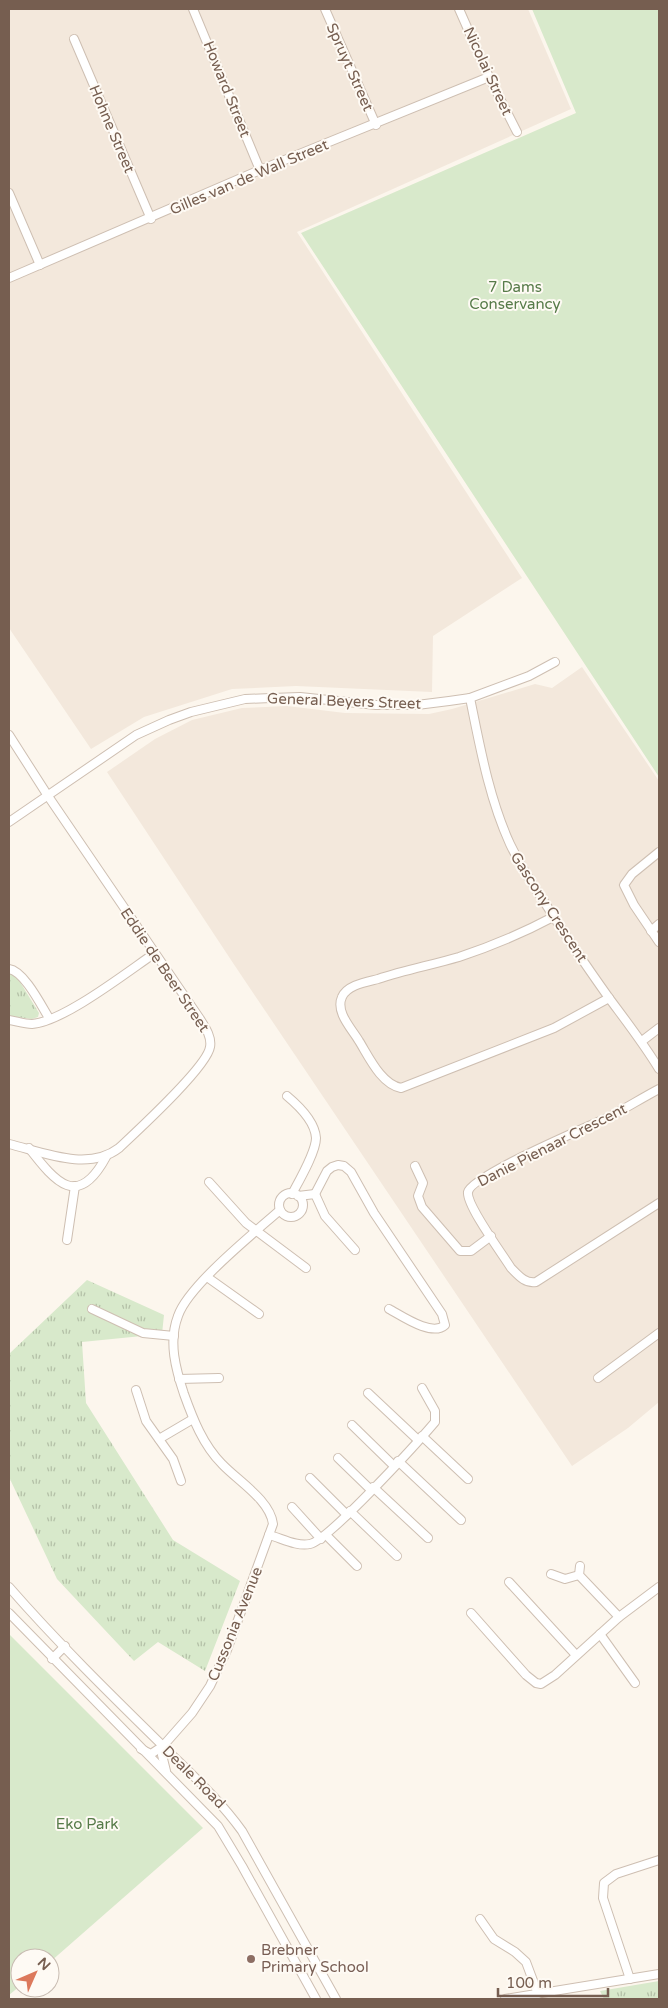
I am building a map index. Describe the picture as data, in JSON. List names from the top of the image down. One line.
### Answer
{"streets":{"street":["Spruyt Street","Nicolai Street","Howard Street","Hohne Street","Gilles van de Wall Street","General Beyers Street","Gascony Crescent","Eddie de Beer Street","Danie Pienaar Crescent","Cussonia Avenue","Deale Road"]},"crossings":[["Spruyt Street","Gilles van de Wall Street"],["Nicolai Street","Gilles van de Wall Street"],["Howard Street","Gilles van de Wall Street"],["Hohne Street","Gilles van de Wall Street"],["General Beyers Street","Gascony Crescent"],["General Beyers Street","Eddie de Beer Street"],["Cussonia Avenue","Deale Road"]],"parks":["7 Dams Conservancy","Eko Park"],"places":["Brebner Primary School"],"scale_bar":"100 m","north":"top right"}
